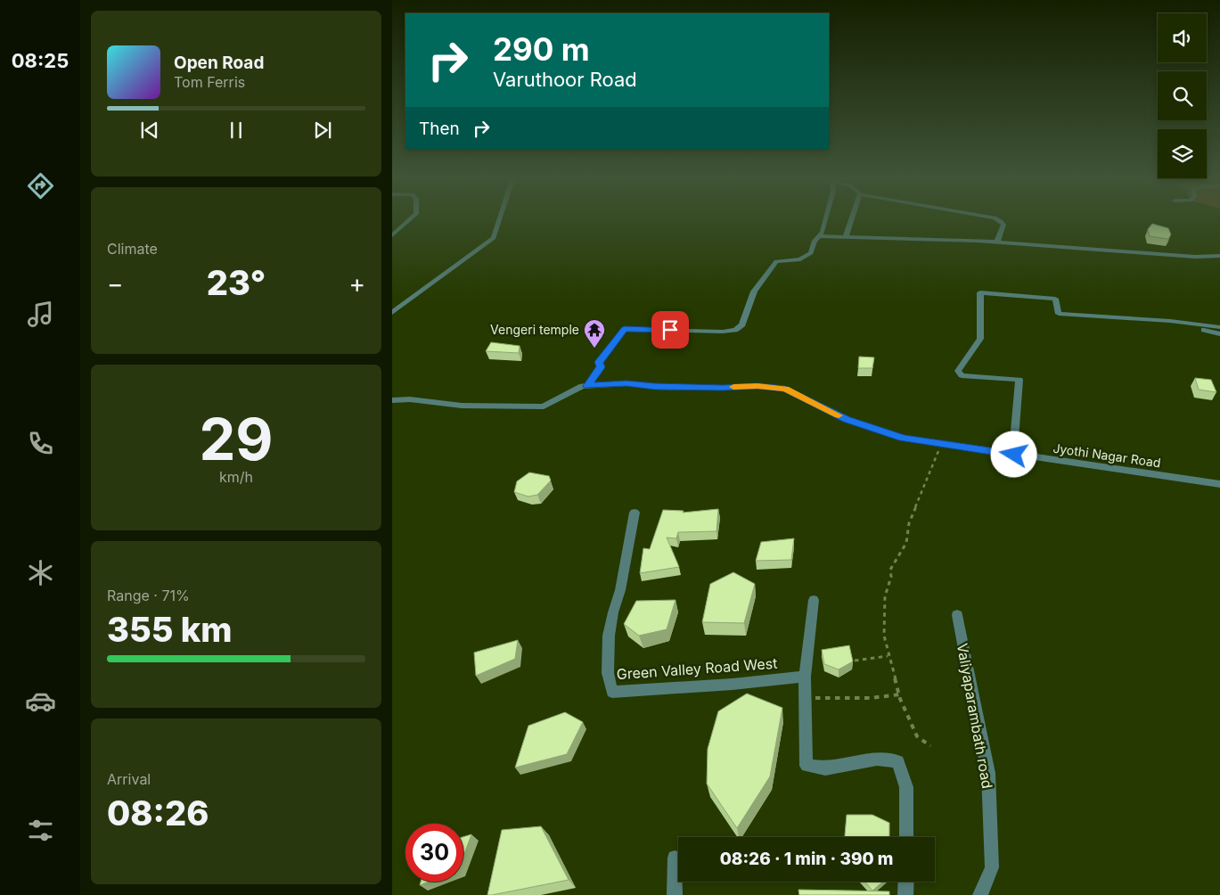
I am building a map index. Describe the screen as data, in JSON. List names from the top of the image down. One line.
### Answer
{"streets":{"street":["Jyothi Nagar Road","Green Valley Road West","Valiyaparambath road"]},"places":{"temple":["Vengeri temple"]},"page":{"tabs":"08:25","turn":["290 m","Varuthoor Road"],"song":["Open Road","Tom Ferris"],"then":"Then","tile":["Climate",["29","km/h"],["Range · 71%","355 km"],["Arrival","08:26"]],"heat":["−","23°","+"],"limit":"30","trip":"08:26 · 1 min · 390 m"}}
